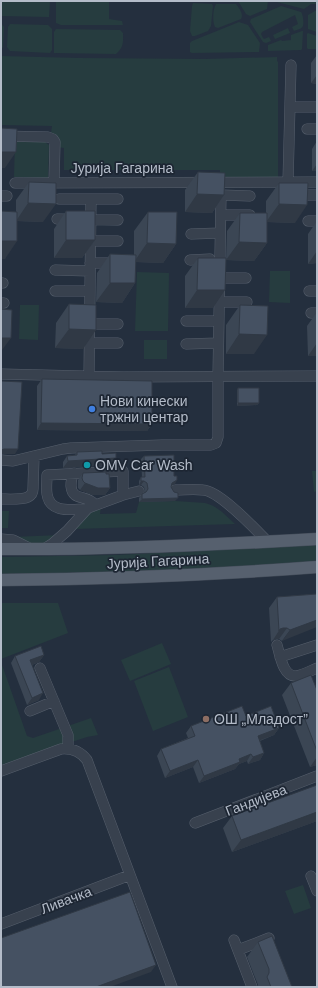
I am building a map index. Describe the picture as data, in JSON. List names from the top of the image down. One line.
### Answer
{"streets":{"main road":["Јурија Гагарина"],"street":["Гандијева","Ливачка"]},"places":["Нови кинески тржни центар","OMV Car Wash","ОШ „Младост”"]}
